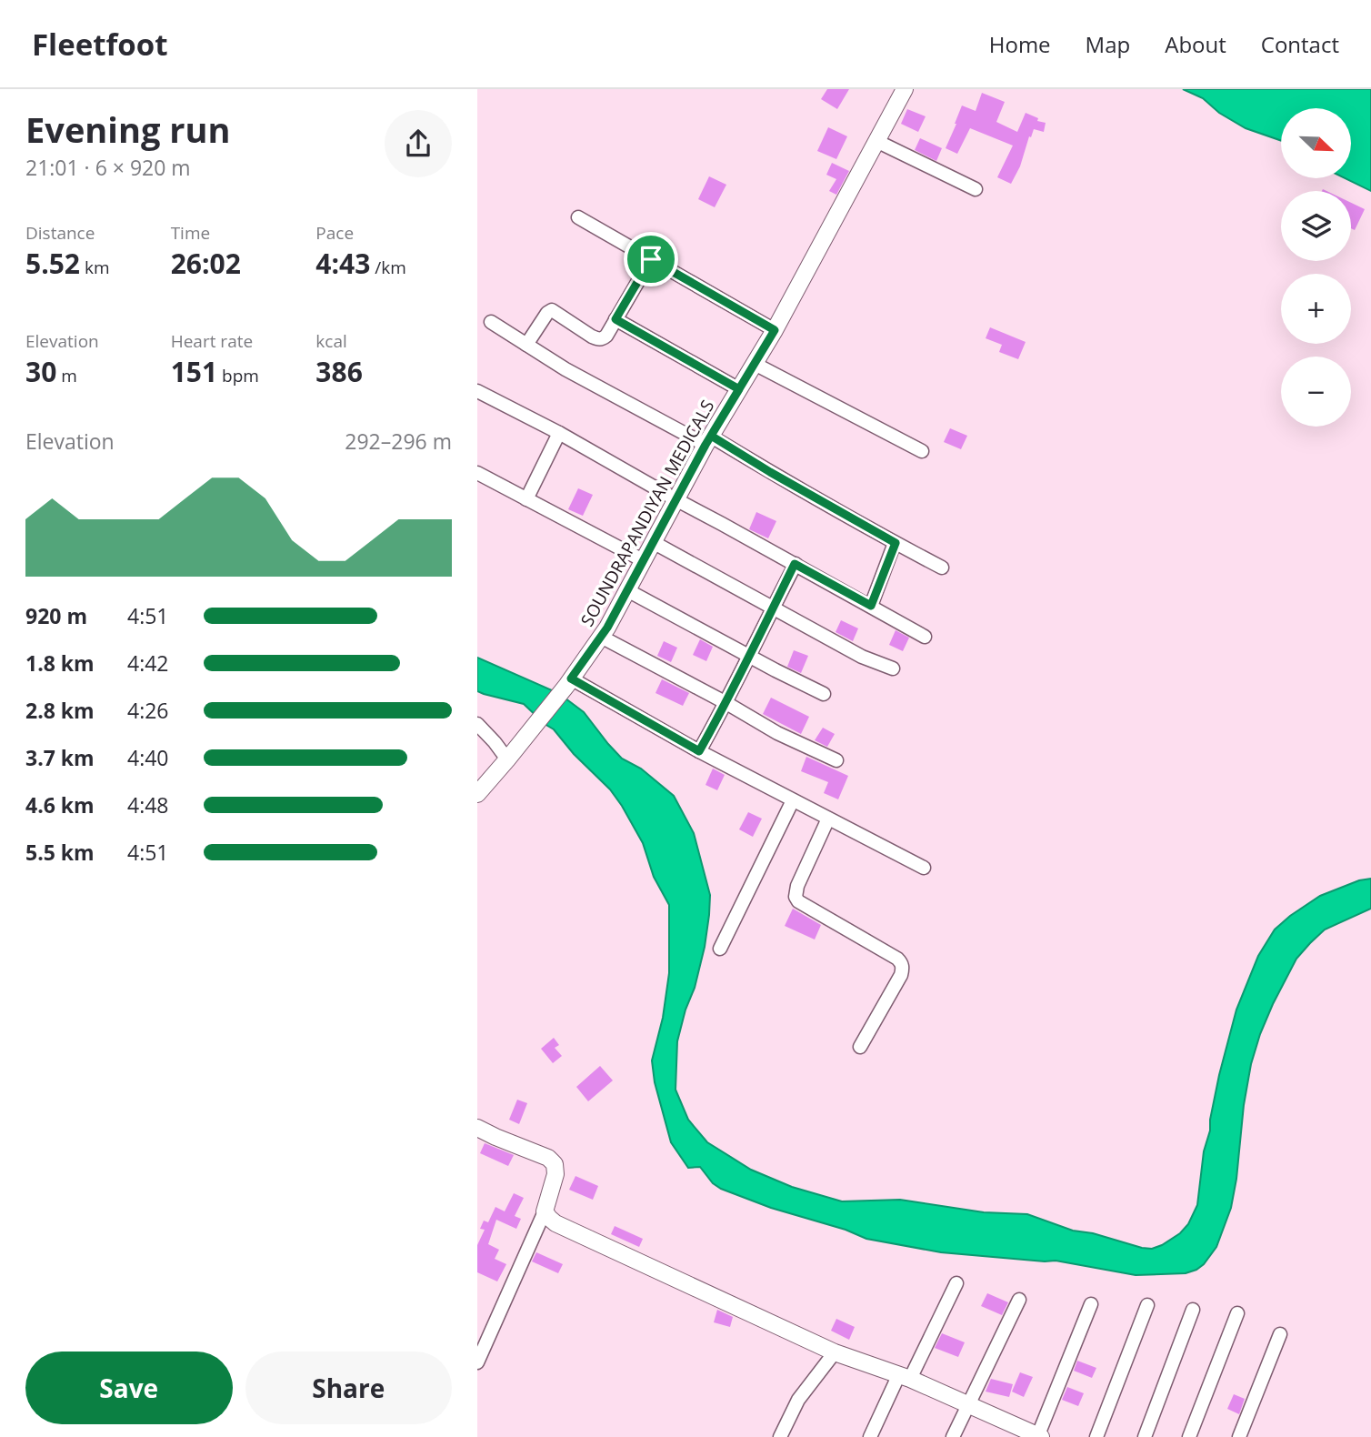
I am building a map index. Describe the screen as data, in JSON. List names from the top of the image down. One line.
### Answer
{"streets":{"main road":["SOUNDRAPANDIYAN MEDICALS"]},"north":"bottom right","page":{"header":"Fleetfoot","nav":["Home","Map","About","Contact"],"heading":["Evening run","21:01 · 6 × 920 m"],"map_buttons":["+","−"],"stats":[["Distance","5.52 km"],["Time","26:02"],["Pace","4:43 /km"],["Elevation","30 m"],["Heart rate","151 bpm"],["kcal","386"]],"chart":["Elevation","292–296 m"],"list":[{"name":"920 m","note":"4:51"},{"name":"1.8 km","note":"4:42"},{"name":"2.8 km","note":"4:26"},{"name":"3.7 km","note":"4:40"},{"name":"4.6 km","note":"4:48"},{"name":"5.5 km","note":"4:51"}],"buttons":["Save","Share"]}}
